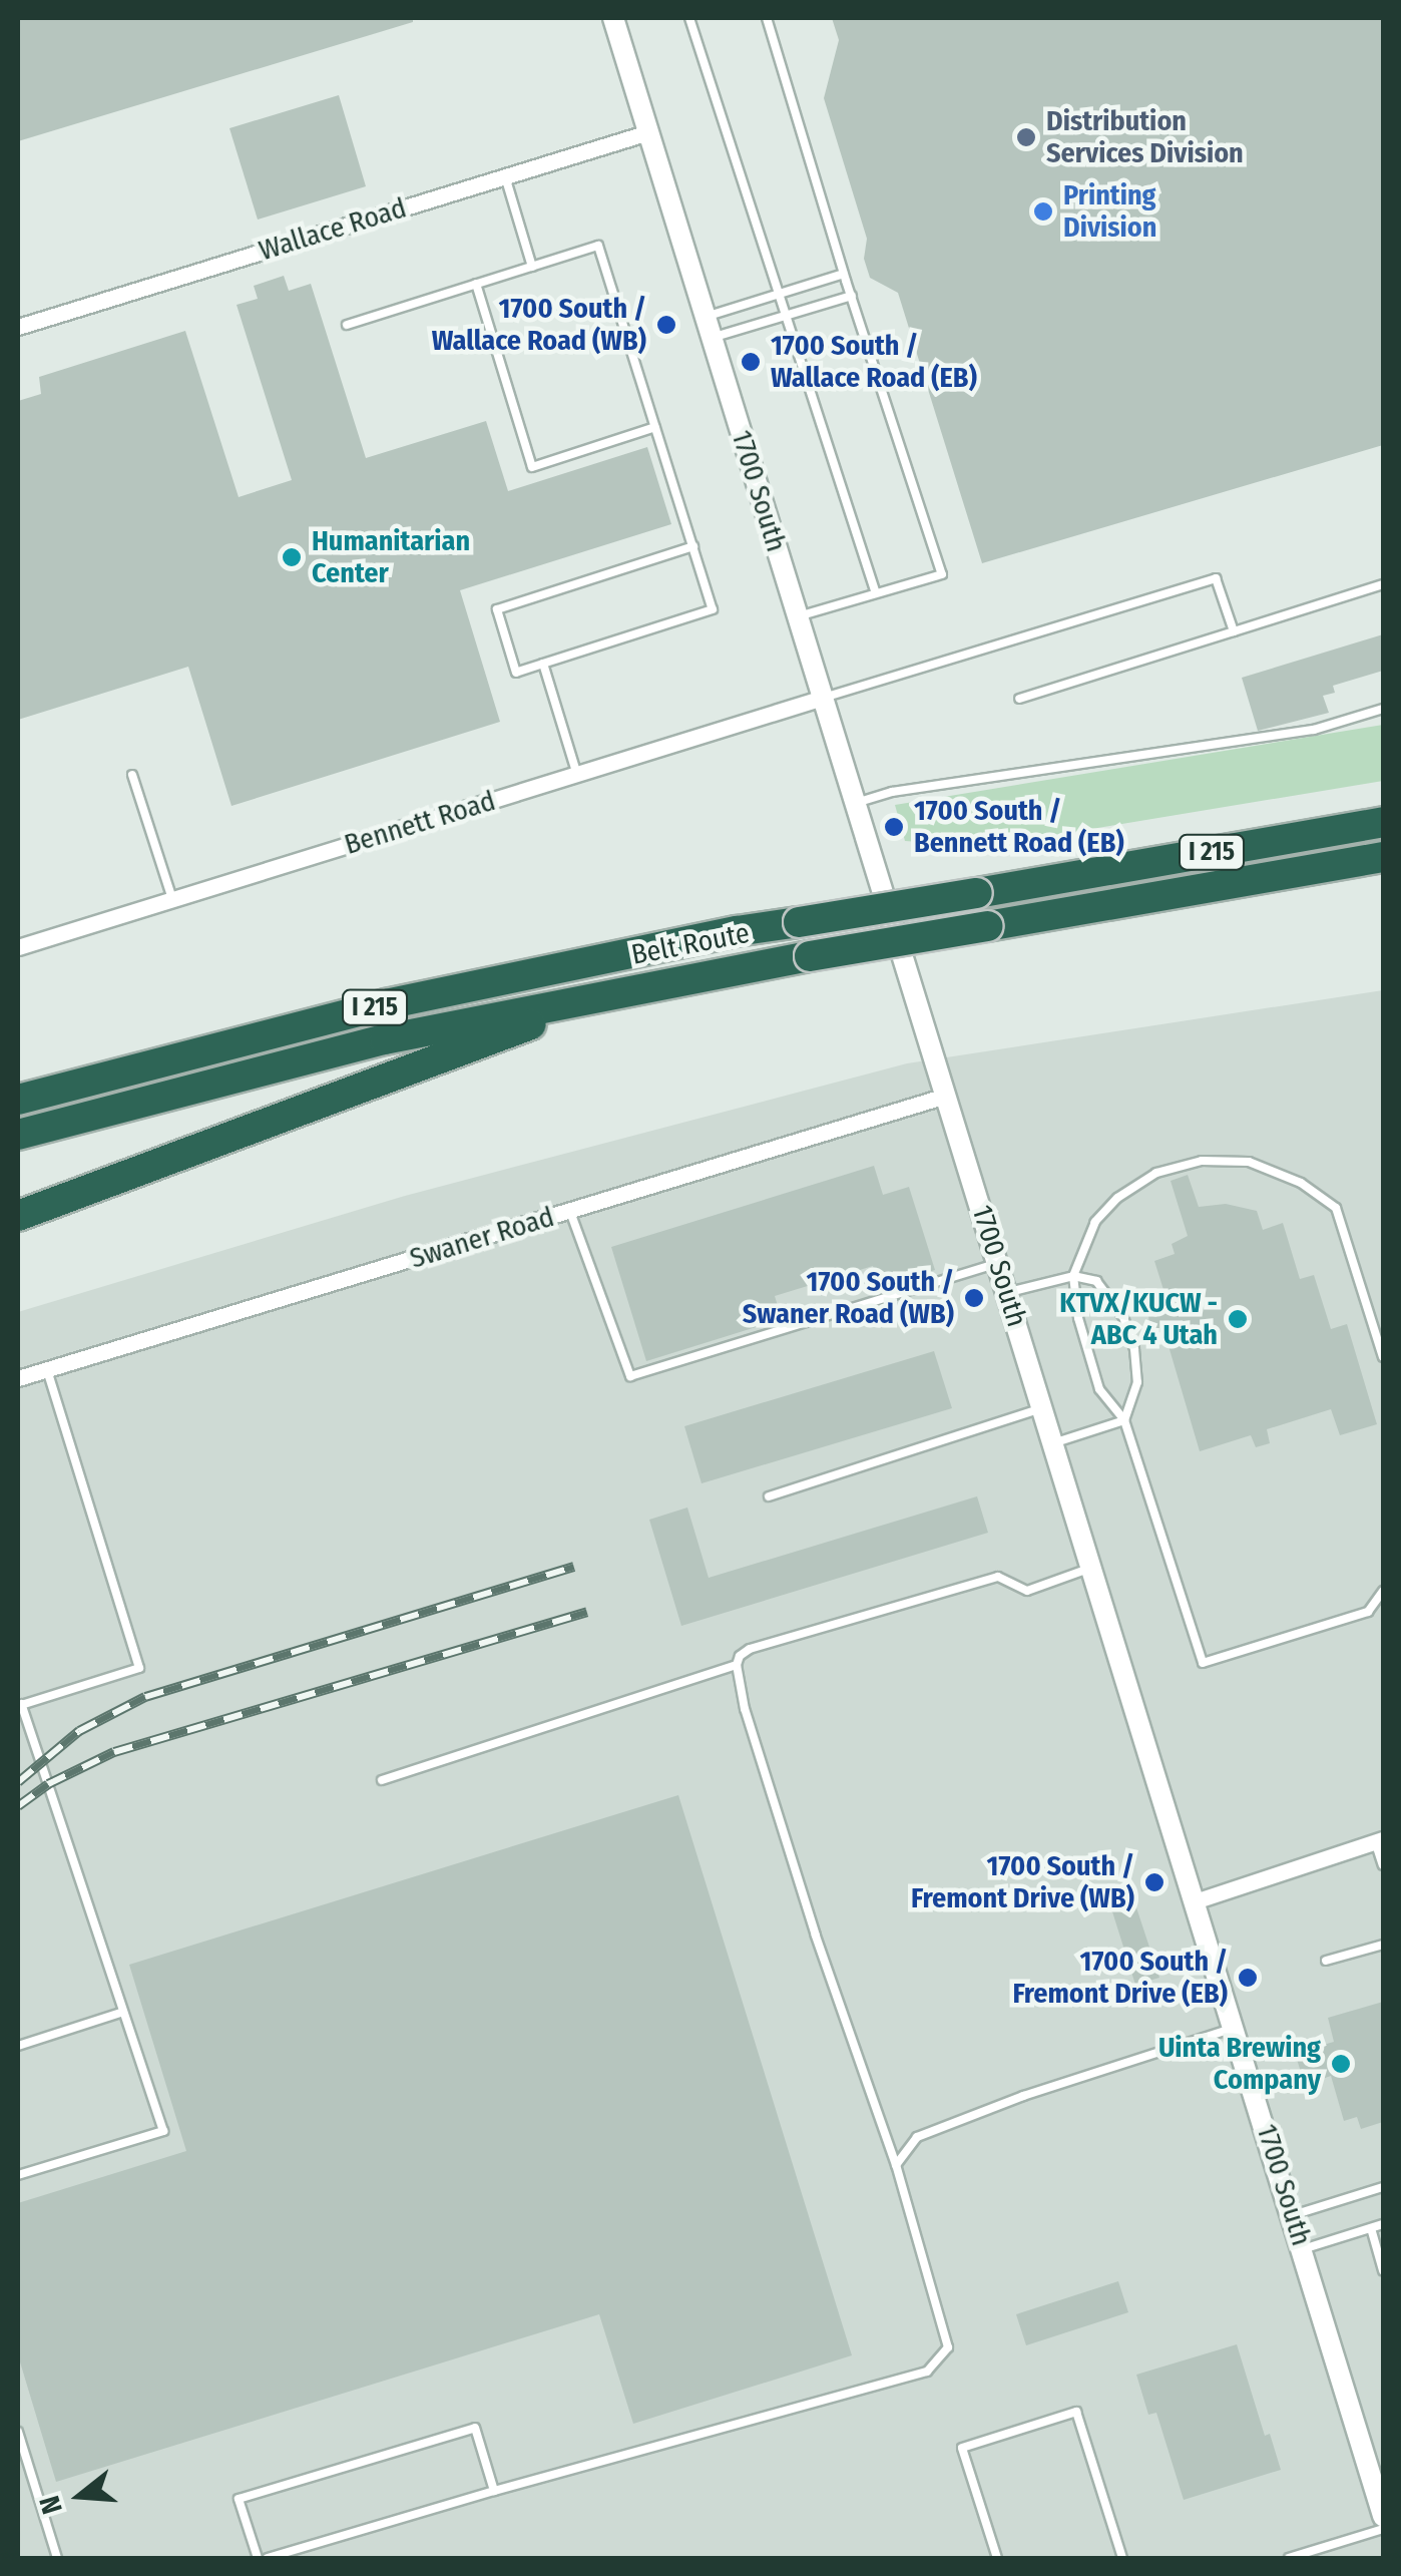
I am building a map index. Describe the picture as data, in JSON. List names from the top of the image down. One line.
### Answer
{"streets":{"highway":["I 215","Belt Route"],"street":["Wallace Road","1700 South","Bennett Road","Swaner Road"]},"crossings":[["Wallace Road","1700 South"],["1700 South","Bennett Road"],["1700 South","Swaner Road"]],"places":["Distribution Services Division","Printing Division","1700 South / Wallace Road (WB)","1700 South / Wallace Road (EB)","Humanitarian Center","1700 South / Bennett Road (EB)","1700 South / Swaner Road (WB)","KTVX/KUCW - ABC 4 Utah","1700 South / Fremont Drive (WB)","1700 South / Fremont Drive (EB)","Uinta Brewing Company"],"north":"left"}
